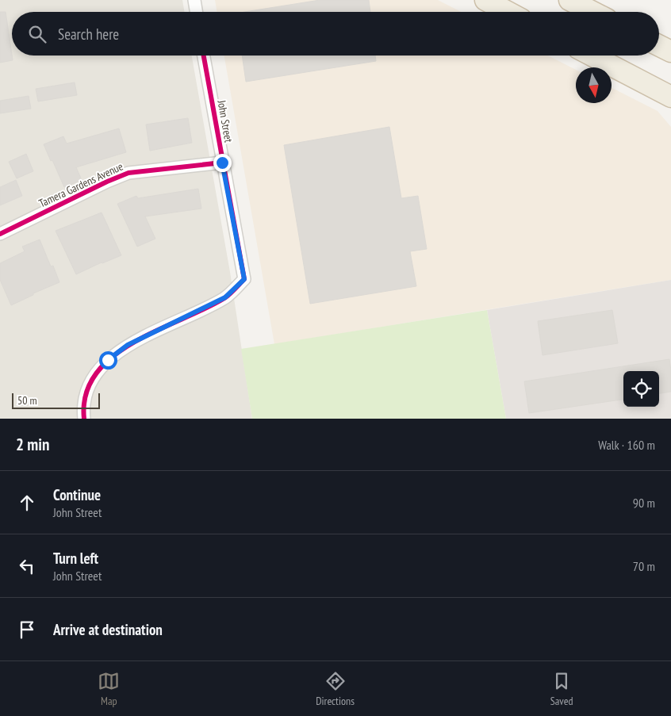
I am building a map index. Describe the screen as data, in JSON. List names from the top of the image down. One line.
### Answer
{"streets":{"street":["John Street","Tamera Gardens Avenue"]},"crossings":[["John Street","Tamera Gardens Avenue"]],"scale_bar":"50 m","north":"bottom","page":{"search":"Search here","scale":"50 m","heading":["2 min","Walk · 160 m"],"list":[["Continue","John Street","90 m"],["Turn left","John Street","70 m"],"Arrive at destination"],"nav":["Map","Directions","Saved"]}}
